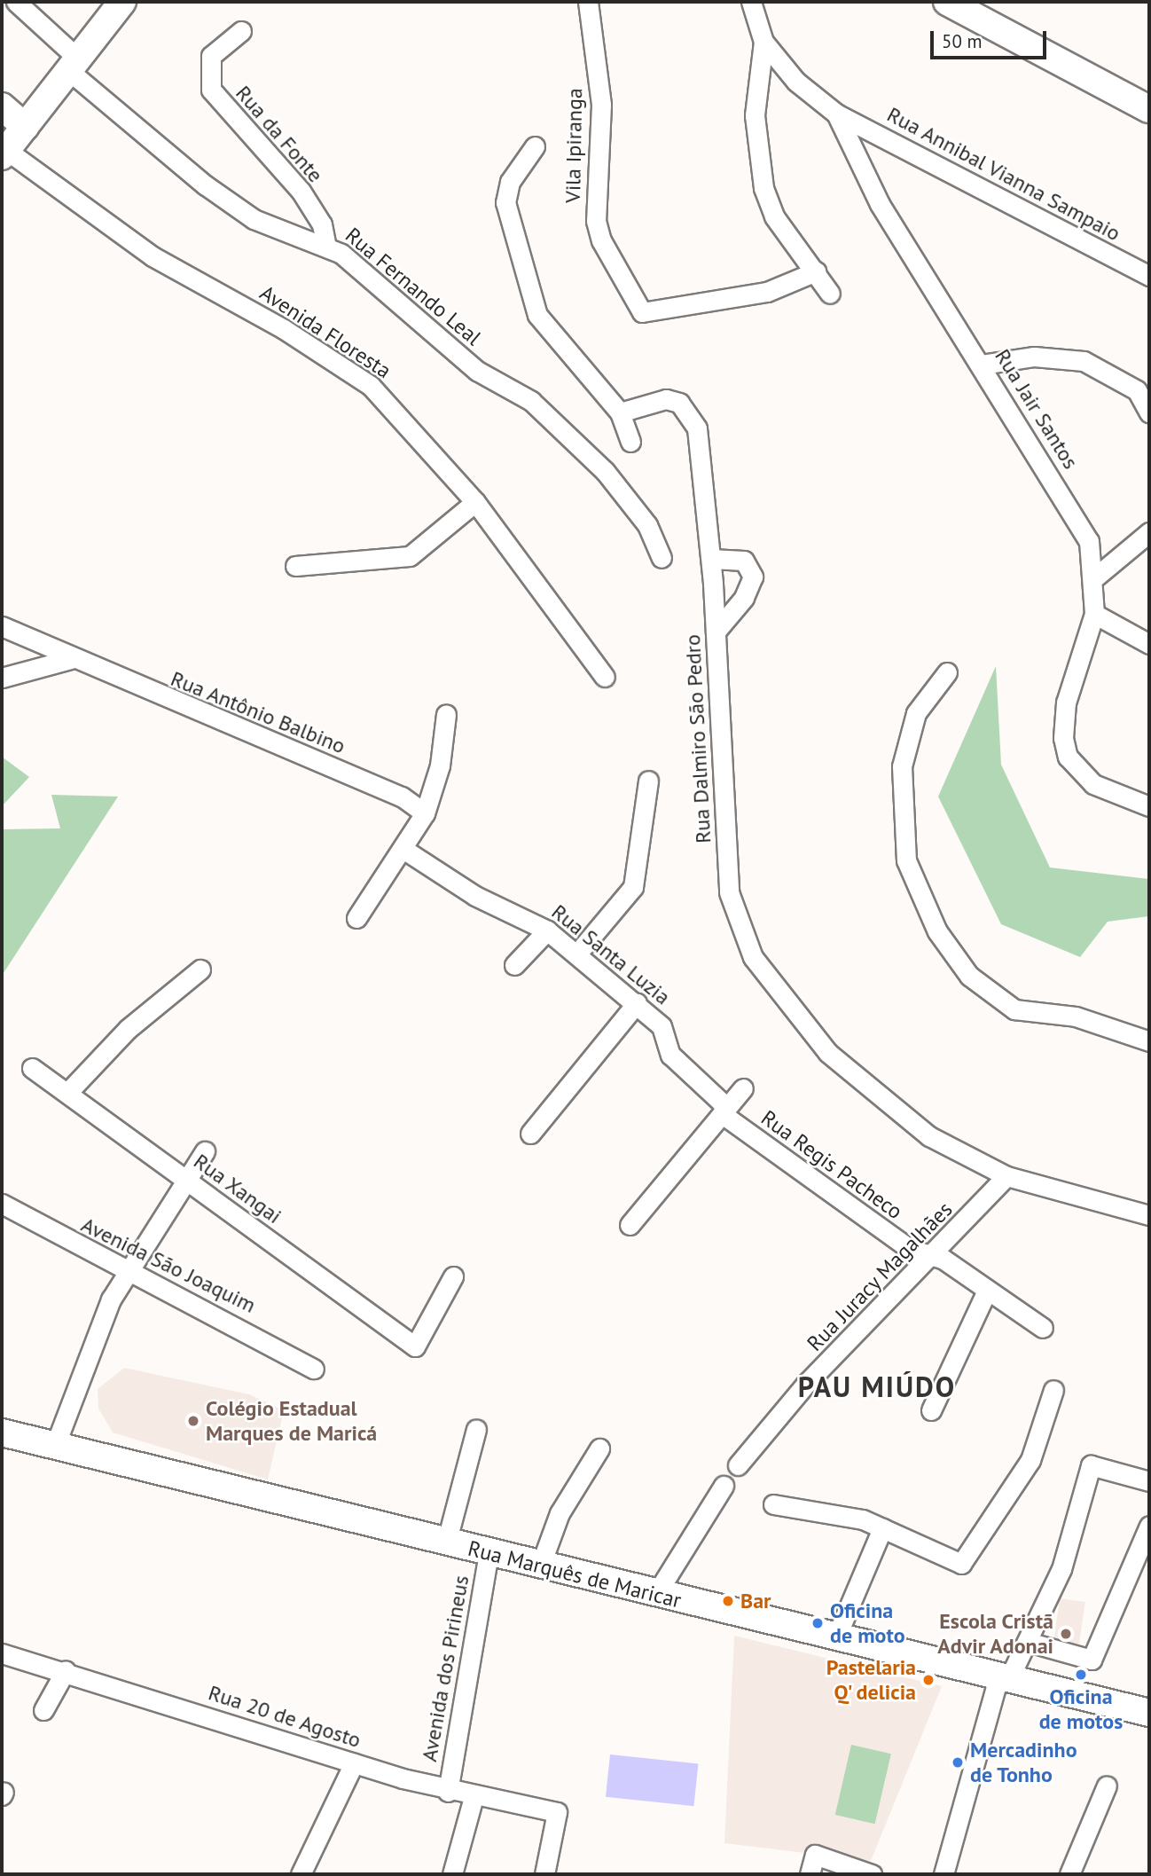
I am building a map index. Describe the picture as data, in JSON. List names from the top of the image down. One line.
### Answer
{"streets":{"main road":["Rua Marquês de Maricar"],"street":["Rua da Fonte","Vila Ipiranga","Rua Annibal Vianna Sampaio","Rua Fernando Leal","Avenida Floresta","Rua Jair Santos","Rua Antônio Balbino","Rua Dalmiro São Pedro","Rua Santa Luzia","Rua Regis Pacheco","Rua Xangai","Avenida São Joaquim","Rua Juracy Magalhães","Avenida dos Pirineus","Rua 20 de Agosto"]},"crossings":[["Rua da Fonte","Rua Fernando Leal"],["Rua Annibal Vianna Sampaio","Rua Jair Santos"],["Rua Dalmiro São Pedro","Rua Juracy Magalhães"],["Rua Santa Luzia","Rua Regis Pacheco"],["Rua Regis Pacheco","Rua Juracy Magalhães"],["Rua Marquês de Maricar","Avenida dos Pirineus"],["Avenida dos Pirineus","Rua 20 de Agosto"]],"districts":["PAU MIÚDO"],"places":["Colégio Estadual Marques de Maricá","Bar","Oficina de moto","Escola Cristã Advir Adonai","Oficina de motos","Pastelaria Q' delicia","Mercadinho de Tonho"],"scale_bar":"50 m"}
